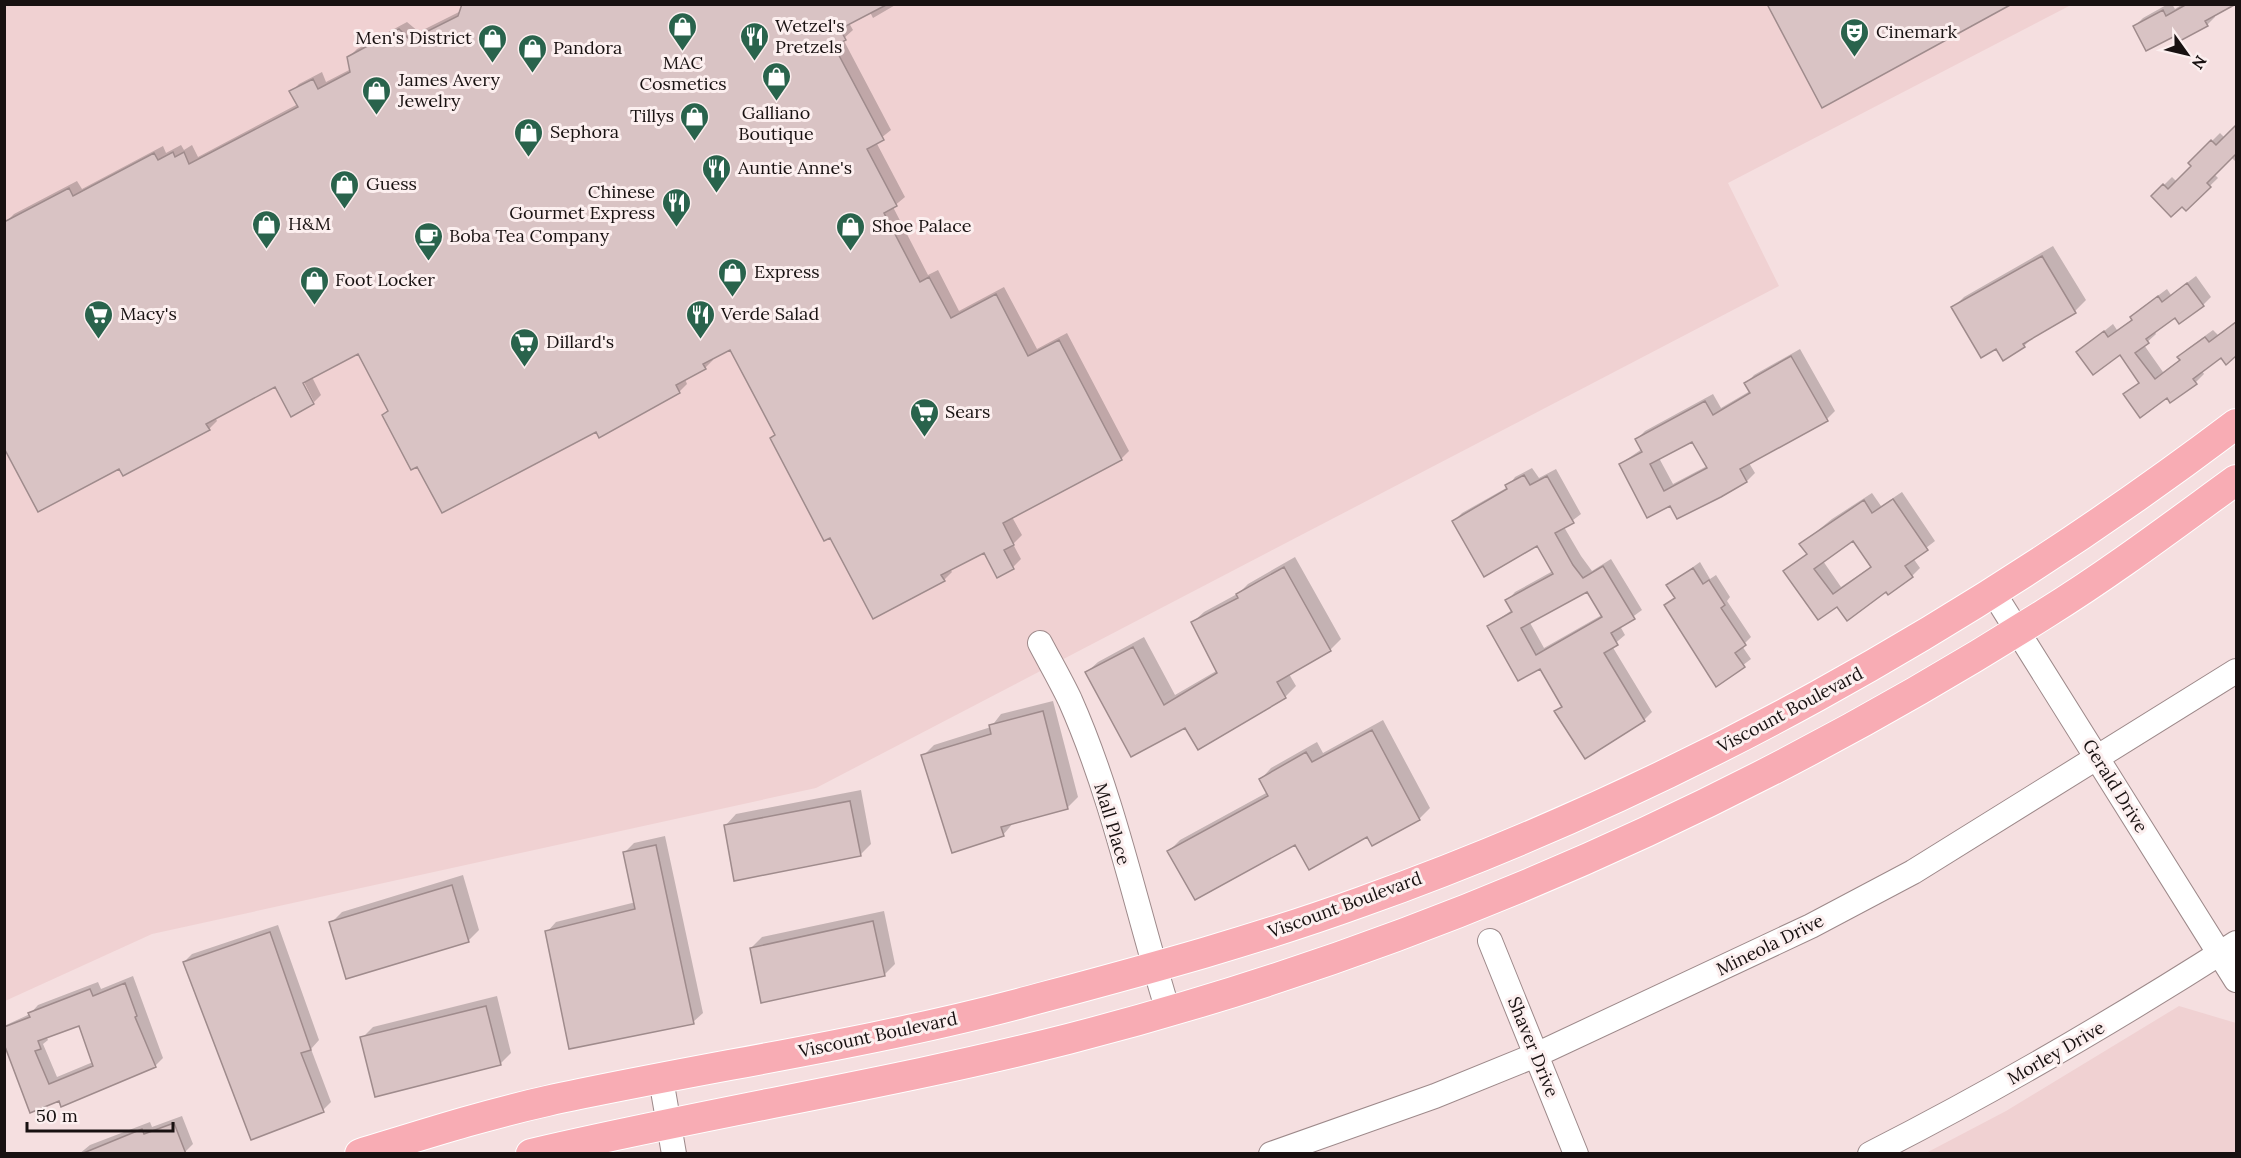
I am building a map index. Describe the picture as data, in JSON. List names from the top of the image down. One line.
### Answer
{"streets":{"main road":["Viscount Boulevard"],"street":["Gerald Drive","Mall Place","Mineola Drive","Shaver Drive","Morley Drive"]},"crossings":[["Viscount Boulevard","Gerald Drive"],["Viscount Boulevard","Mall Place"],["Gerald Drive","Mineola Drive"],["Gerald Drive","Morley Drive"],["Mineola Drive","Shaver Drive"]],"places":{"shop":["MAC Cosmetics","Men's District","Pandora","Galliano Boutique","James Avery Jewelry","Tillys","Sephora","Guess","H&M","Shoe Palace","Express","Foot Locker"],"theatre":["Cinemark"],"restaurant":["Wetzel's Pretzels","Auntie Anne's","Chinese Gourmet Express","Verde Salad"],"cafe":["Boba Tea Company"],"supermarket":["Macy's","Dillard's","Sears"]},"scale_bar":"50 m","north":"bottom right"}
